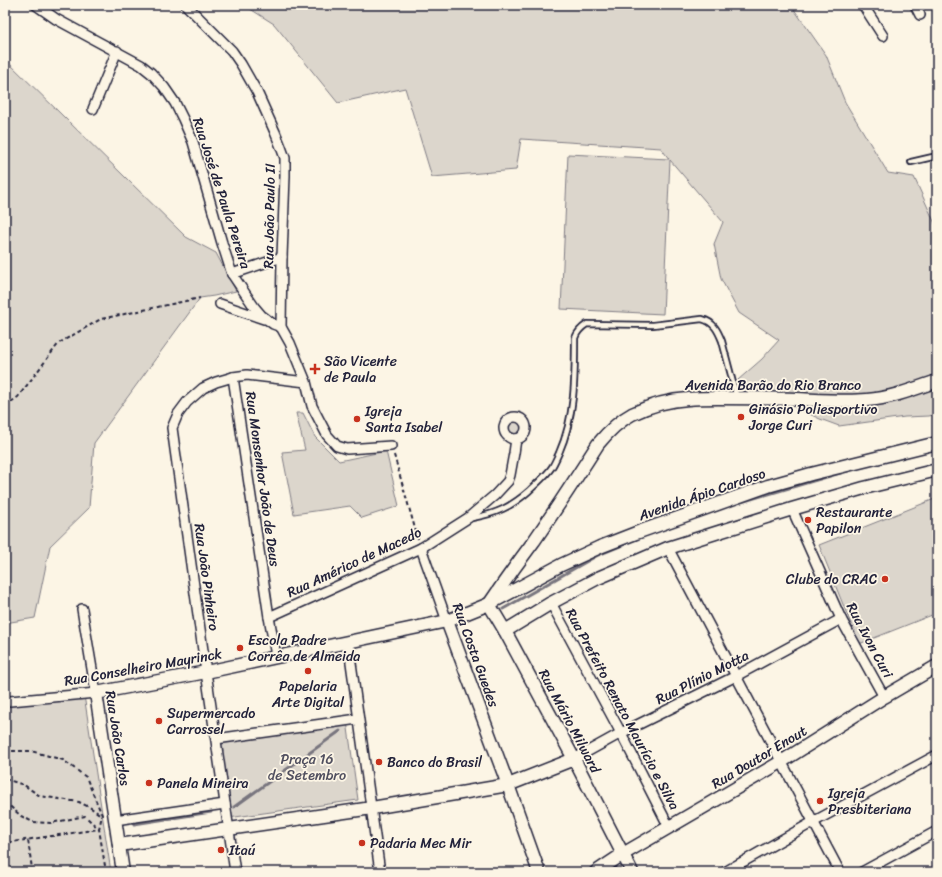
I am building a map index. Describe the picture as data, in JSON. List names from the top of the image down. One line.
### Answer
{"streets":{"street":["Rua José de Paula Pereira","Rua João Paulo II","Avenida Barão do Rio Branco","Rua Monsenhor João de Deus","Avenida Ápio Cardoso","Rua Américo de Macedo","Rua João Pinheiro","Rua Ivon Curi","Rua Costa Guedes","Rua Conselheiro Mayrinck","Rua Plínio Motta","Rua Prefeito Renato Maurício e Silva","Rua Mário Milward","Rua João Carlos","Rua Doutor Enout"]},"crossings":[["Rua José de Paula Pereira","Rua João Paulo II"],["Avenida Barão do Rio Branco","Avenida Ápio Cardoso"],["Avenida Barão do Rio Branco","Rua Conselheiro Mayrinck"],["Avenida Barão do Rio Branco","Rua Mário Milward"],["Rua Monsenhor João de Deus","Rua Américo de Macedo"],["Rua Monsenhor João de Deus","Rua João Pinheiro"],["Rua Monsenhor João de Deus","Rua Conselheiro Mayrinck"],["Avenida Ápio Cardoso","Rua Conselheiro Mayrinck"],["Avenida Ápio Cardoso","Rua Mário Milward"],["Rua Américo de Macedo","Rua Costa Guedes"],["Rua João Pinheiro","Rua Conselheiro Mayrinck"],["Rua Ivon Curi","Rua Plínio Motta"],["Rua Ivon Curi","Rua Doutor Enout"],["Rua Costa Guedes","Rua Conselheiro Mayrinck"],["Rua Conselheiro Mayrinck","Rua Mário Milward"],["Rua Conselheiro Mayrinck","Rua João Carlos"],["Rua Plínio Motta","Rua Prefeito Renato Maurício e Silva"],["Rua Plínio Motta","Rua Mário Milward"],["Rua Prefeito Renato Maurício e Silva","Rua Doutor Enout"],["Rua Mário Milward","Rua Doutor Enout"]],"parks":["Praça 16 de Setembro"],"places":{"health":["São Vicente de Paula"],"other":["Ginásio Poliesportivo Jorge Curi","Igreja Santa Isabel","Restaurante Papilon","Clube do CRAC","Escola Padre Corrêa de Almeida","Papelaria Arte Digital","Supermercado Carrossel","Banco do Brasil","Panela Mineira","Igreja Presbiteriana","Padaria Mec Mir","Itaú"]}}
